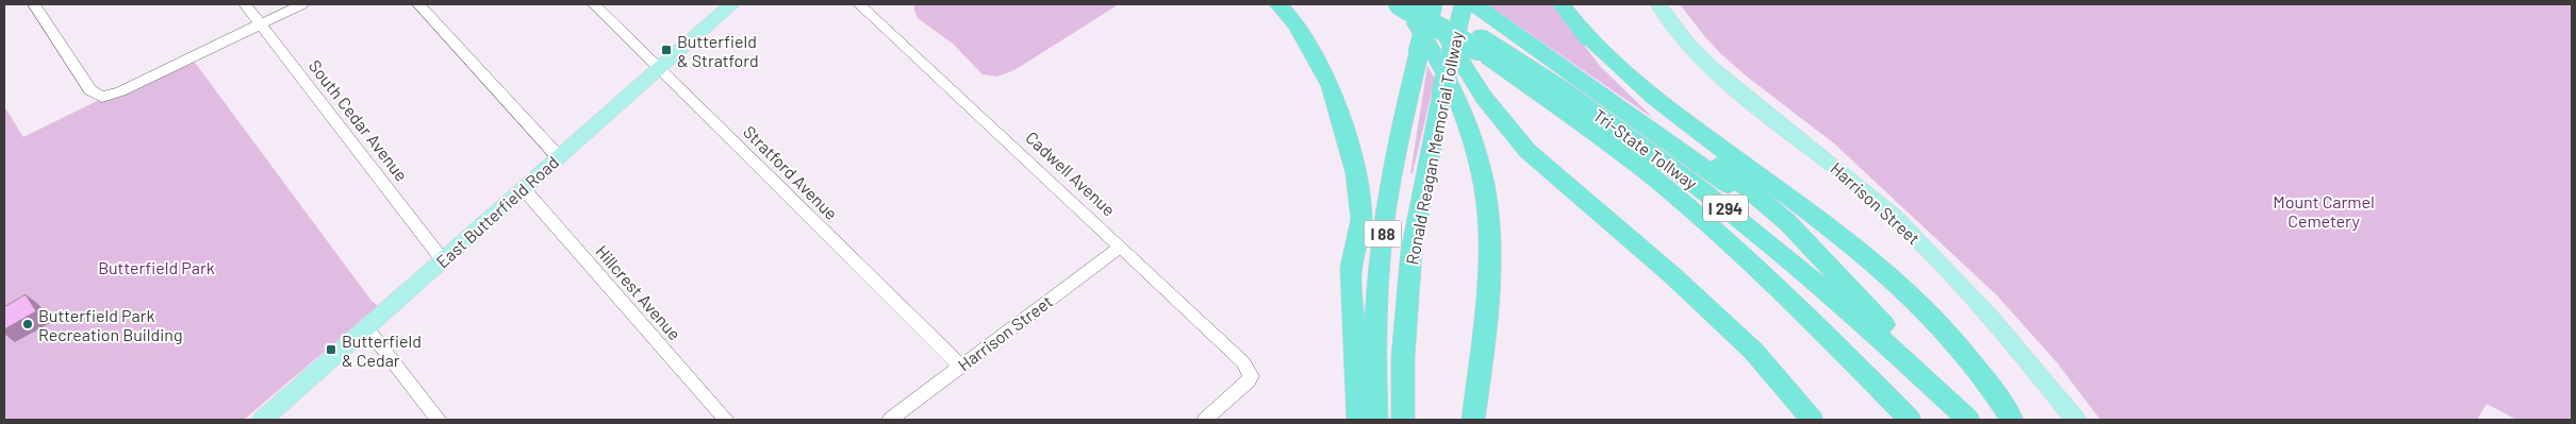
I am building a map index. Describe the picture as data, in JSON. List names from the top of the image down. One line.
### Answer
{"streets":{"highway":["Ronald Reagan Memorial Tollway","Tri-State Tollway","I 294","I 88"],"main road":["Harrison Street","East Butterfield Road"],"street":["South Cedar Avenue","Stratford Avenue","Cadwell Avenue","Hillcrest Avenue"]},"crossings":[["South Cedar Avenue","East Butterfield Road"],["Ronald Reagan Memorial Tollway","Tri-State Tollway"],["Stratford Avenue","Harrison Street"],["Stratford Avenue","East Butterfield Road"],["Cadwell Avenue","Harrison Street"],["East Butterfield Road","Hillcrest Avenue"]],"parks":["Mount Carmel Cemetery","Butterfield Park"],"places":{"transit":["Butterfield & Stratford","Butterfield & Cedar"],"other":["Butterfield Park Recreation Building"]}}
